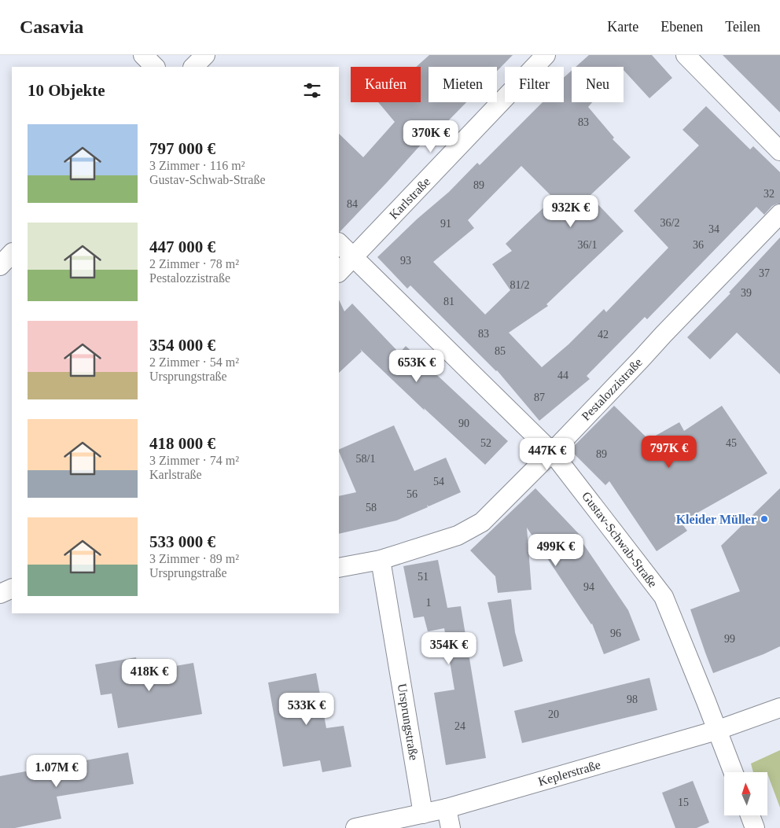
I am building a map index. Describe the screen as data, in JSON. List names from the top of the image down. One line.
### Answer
{"streets":{"street":["Karlstraße","Pestalozzistraße","Gustav-Schwab-Straße","Ursprungstraße","Keplerstraße"]},"crossings":[["Karlstraße","Gustav-Schwab-Straße"],["Pestalozzistraße","Gustav-Schwab-Straße"],["Pestalozzistraße","Ursprungstraße"],["Gustav-Schwab-Straße","Keplerstraße"],["Ursprungstraße","Keplerstraße"]],"places":["Kleider Müller"],"house_numbers":["83","89","32","84","36/2","91","34","36/1","36","93","37","81/2","39","81","83","42","85","44","87","90","52","45","89","58/1","54","56","58","51","94","1","96","99","98","20","24","15"],"north":"top","page":{"header":"Casavia","nav":["Karte","Ebenen","Teilen"],"chip":["Kaufen","Mieten","Filter","Neu"],"heading":"10 Objekte","list":[{"name":"797 000 €","note":"3 Zimmer · 116 m² · Gustav-Schwab-Straße"},{"name":"447 000 €","note":"2 Zimmer · 78 m² · Pestalozzistraße"},{"name":"354 000 €","note":"2 Zimmer · 54 m² · Ursprungstraße"},{"name":"418 000 €","note":"3 Zimmer · 74 m² · Karlstraße"},{"name":"533 000 €","note":"3 Zimmer · 89 m² · Ursprungstraße"}],"price":["370K €","932K €","653K €","797K €","447K €","499K €","354K €","418K €","533K €","1.07M €"]}}
